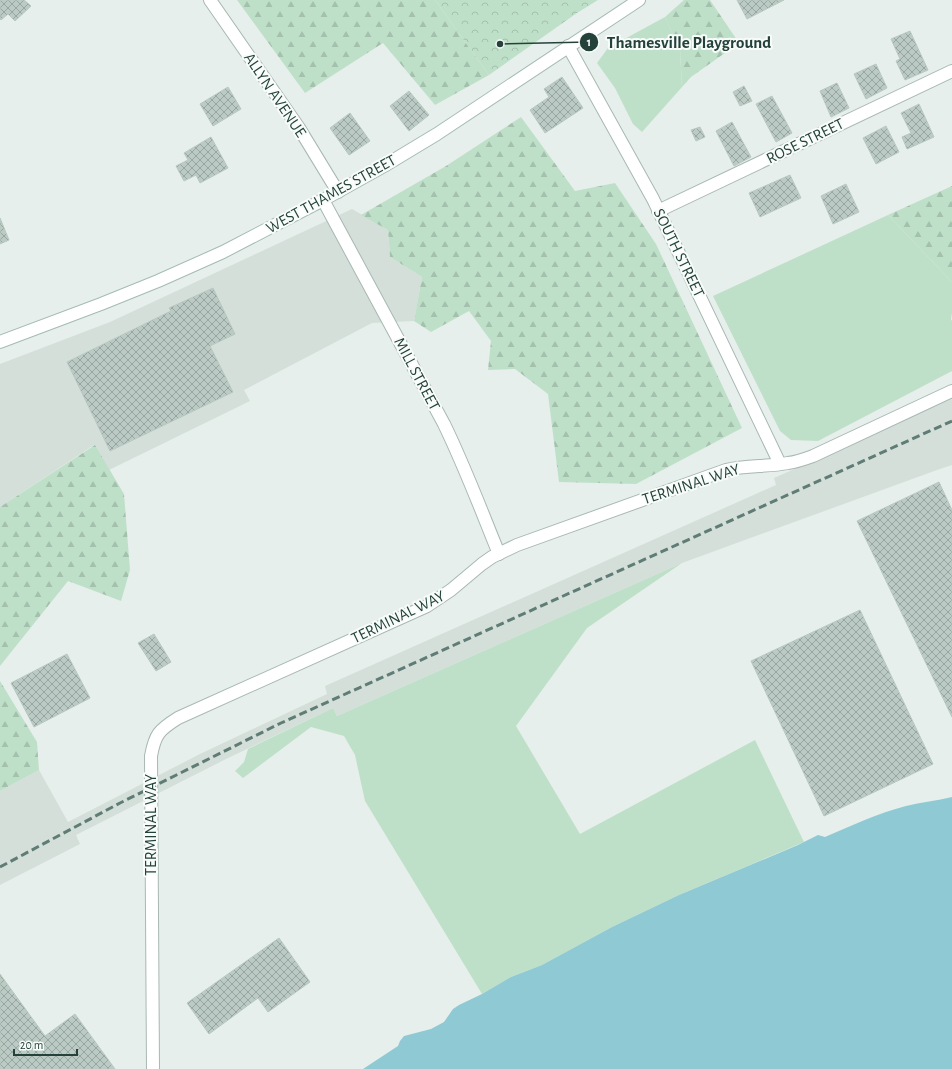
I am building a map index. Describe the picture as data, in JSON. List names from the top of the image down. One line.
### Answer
{"streets":{"street":["ALLYN AVENUE","ROSE STREET","WEST THAMES STREET","SOUTH STREET","MILL STREET","TERMINAL WAY"]},"crossings":[["ALLYN AVENUE","WEST THAMES STREET"],["ROSE STREET","SOUTH STREET"],["WEST THAMES STREET","SOUTH STREET"],["WEST THAMES STREET","MILL STREET"],["SOUTH STREET","TERMINAL WAY"],["MILL STREET","TERMINAL WAY"]],"places":["Thamesville Playground"],"scale_bar":"20 m"}
